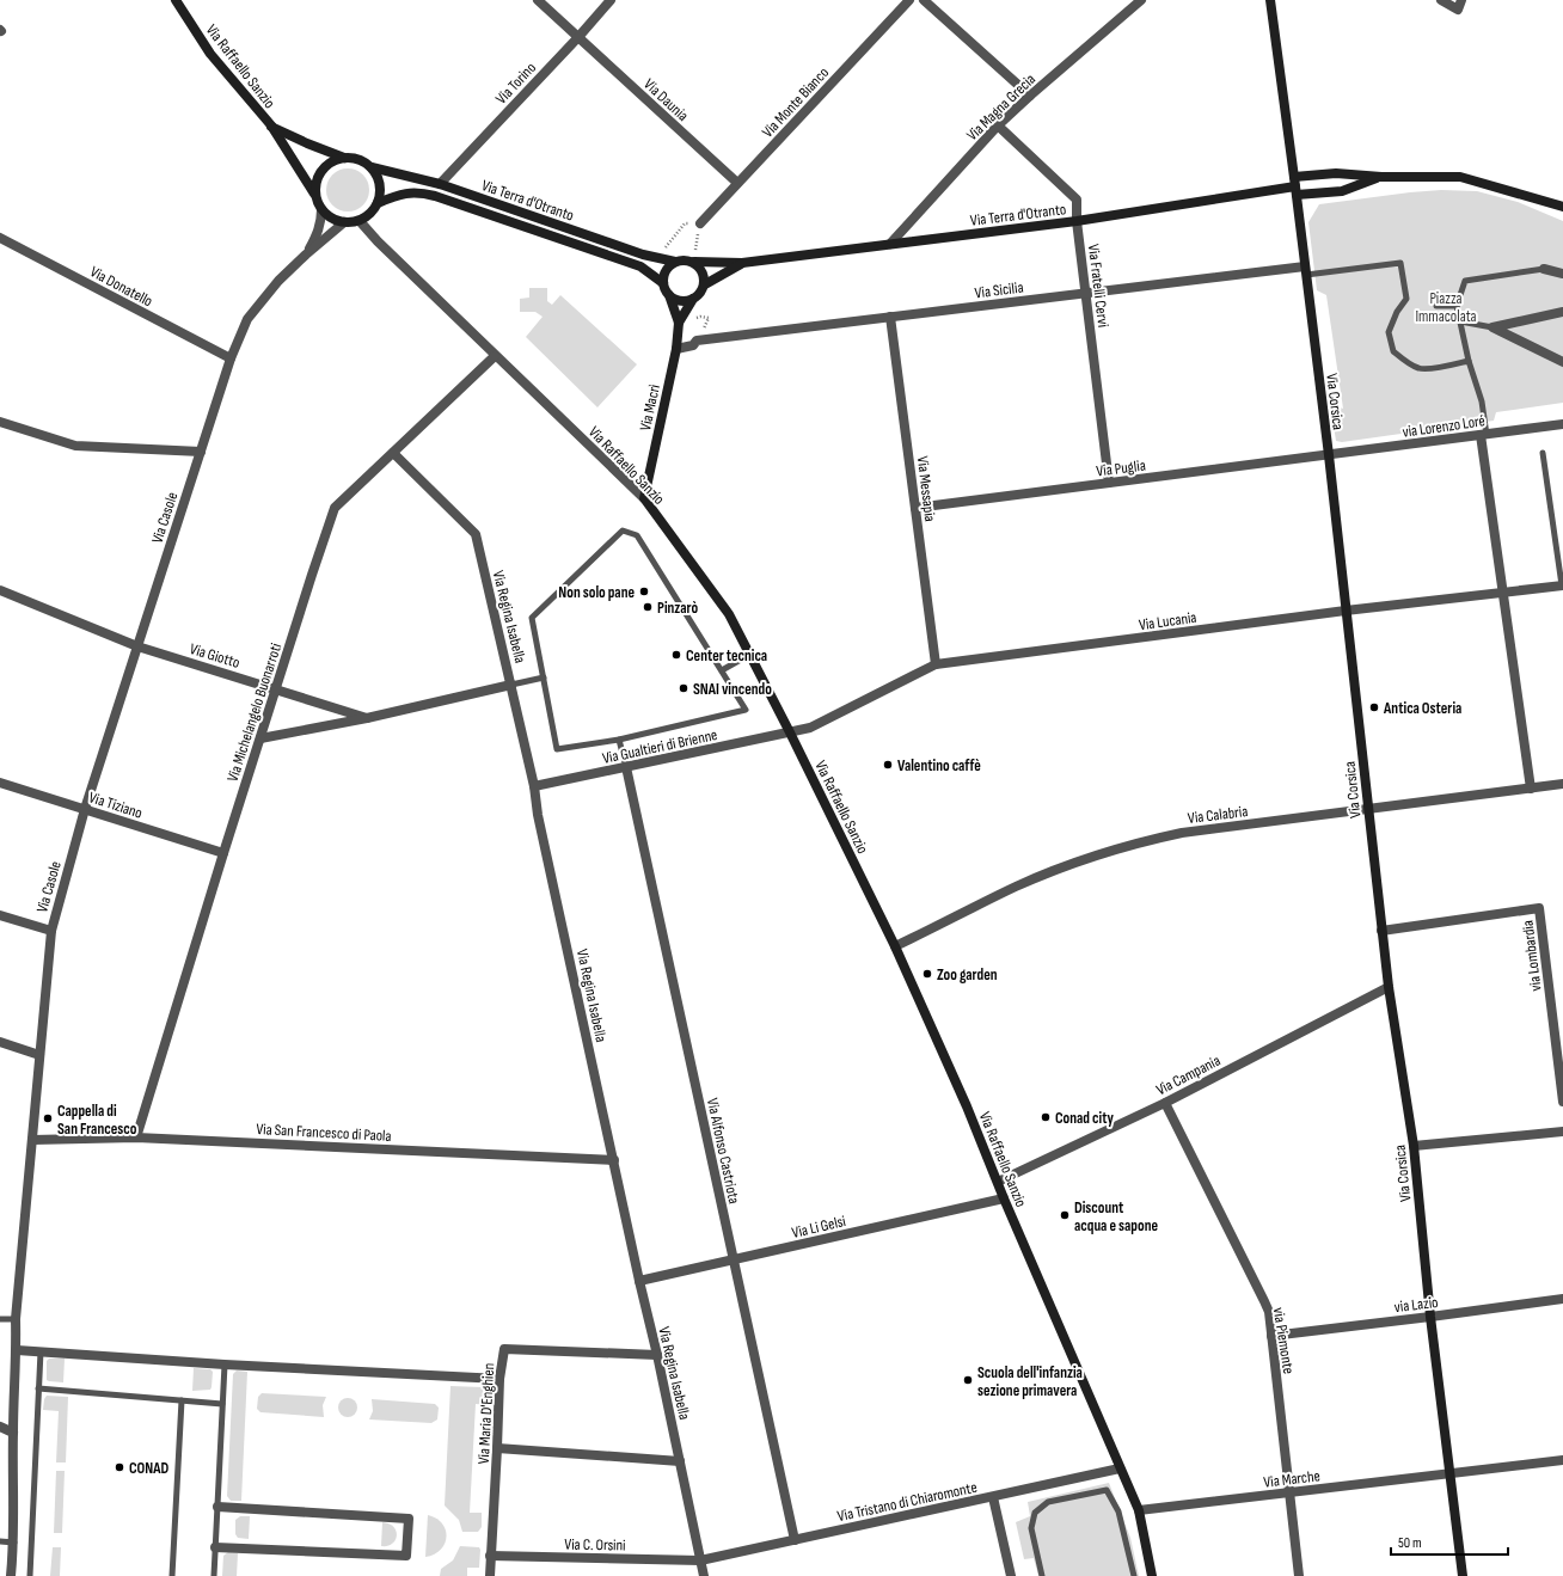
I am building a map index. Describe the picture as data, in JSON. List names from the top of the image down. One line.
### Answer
{"streets":{"street":["Via Raffaello Sanzio","Via Torino","Via Daunia","Via Monte Bianco","Via Magna Grecia","Via Terra d'Otranto","Via Donatello","Via Fratelli Cervi","Via Sicilia","Via Corsica","Via Macrì","via Lorenzo Loré","Via Puglia","Via Messapia","Via Casole","Via Regina Isabella","Via Lucania","Via Giotto","Via Michelangelo Buonarroti","Via Gualtieri di Brienne","Via Tiziano","Via Calabria","via Lombardia","Via Campania","Via San Francesco di Paola","Via Alfonso Castriota","Via Li Gelsi","via Lazio","via Piemonte","Via Maria D'Enghien","Via Marche","Via Tristano di Chiaromonte","Via C. Orsini"]},"crossings":[["Via Raffaello Sanzio","Via Terra d'Otranto"],["Via Raffaello Sanzio","Via Macrì"],["Via Raffaello Sanzio","Via Casole"],["Via Raffaello Sanzio","Via Lucania"],["Via Raffaello Sanzio","Via Michelangelo Buonarroti"],["Via Raffaello Sanzio","Via Gualtieri di Brienne"],["Via Raffaello Sanzio","Via Calabria"],["Via Raffaello Sanzio","Via Campania"],["Via Raffaello Sanzio","Via Li Gelsi"],["Via Raffaello Sanzio","Via Marche"],["Via Raffaello Sanzio","Via Tristano di Chiaromonte"],["Via Torino","Via Daunia"],["Via Torino","Via Terra d'Otranto"],["Via Daunia","Via Monte Bianco"],["Via Magna Grecia","Via Terra d'Otranto"],["Via Magna Grecia","Via Fratelli Cervi"],["Via Terra d'Otranto","Via Fratelli Cervi"],["Via Terra d'Otranto","Via Corsica"],["Via Terra d'Otranto","Via Macrì"],["Via Terra d'Otranto","Via Casole"],["Via Donatello","Via Casole"],["Via Fratelli Cervi","Via Sicilia"],["Via Fratelli Cervi","Via Puglia"],["Via Sicilia","Via Corsica"],["Via Sicilia","Via Macrì"],["Via Sicilia","Via Messapia"],["Via Corsica","via Lorenzo Loré"],["Via Corsica","Via Puglia"],["Via Corsica","Via Lucania"],["Via Corsica","Via Calabria"],["Via Corsica","via Lombardia"],["Via Corsica","Via Campania"],["Via Corsica","via Lazio"],["Via Corsica","Via Marche"],["via Lorenzo Loré","Via Puglia"],["Via Puglia","Via Messapia"],["Via Messapia","Via Lucania"],["Via Casole","Via Giotto"],["Via Casole","Via Tiziano"],["Via Casole","Via San Francesco di Paola"],["Via Regina Isabella","Via Michelangelo Buonarroti"],["Via Regina Isabella","Via Gualtieri di Brienne"],["Via Regina Isabella","Via San Francesco di Paola"],["Via Regina Isabella","Via Li Gelsi"],["Via Regina Isabella","Via Maria D'Enghien"],["Via Regina Isabella","Via Tristano di Chiaromonte"],["Via Regina Isabella","Via C. Orsini"],["Via Lucania","Via Gualtieri di Brienne"],["Via Giotto","Via Michelangelo Buonarroti"],["Via Michelangelo Buonarroti","Via Tiziano"],["Via Michelangelo Buonarroti","Via San Francesco di Paola"],["Via Gualtieri di Brienne","Via Alfonso Castriota"],["Via Campania","via Piemonte"],["Via Alfonso Castriota","Via Li Gelsi"],["Via Alfonso Castriota","Via Tristano di Chiaromonte"],["via Lazio","via Piemonte"],["via Piemonte","Via Marche"],["Via Maria D'Enghien","Via C. Orsini"],["Via Tristano di Chiaromonte","Via C. Orsini"]],"parks":["Piazza Immacolata"],"places":["Non solo pane","Pinzarò","Center tecnica","SNAI vincendo","Antica Osteria","Valentino caffè","Zoo garden","Conad city","Cappella di San Francesco","Discount acqua e sapone","Scuola dell'infanzia sezione primavera","CONAD"],"scale_bar":"50 m"}
